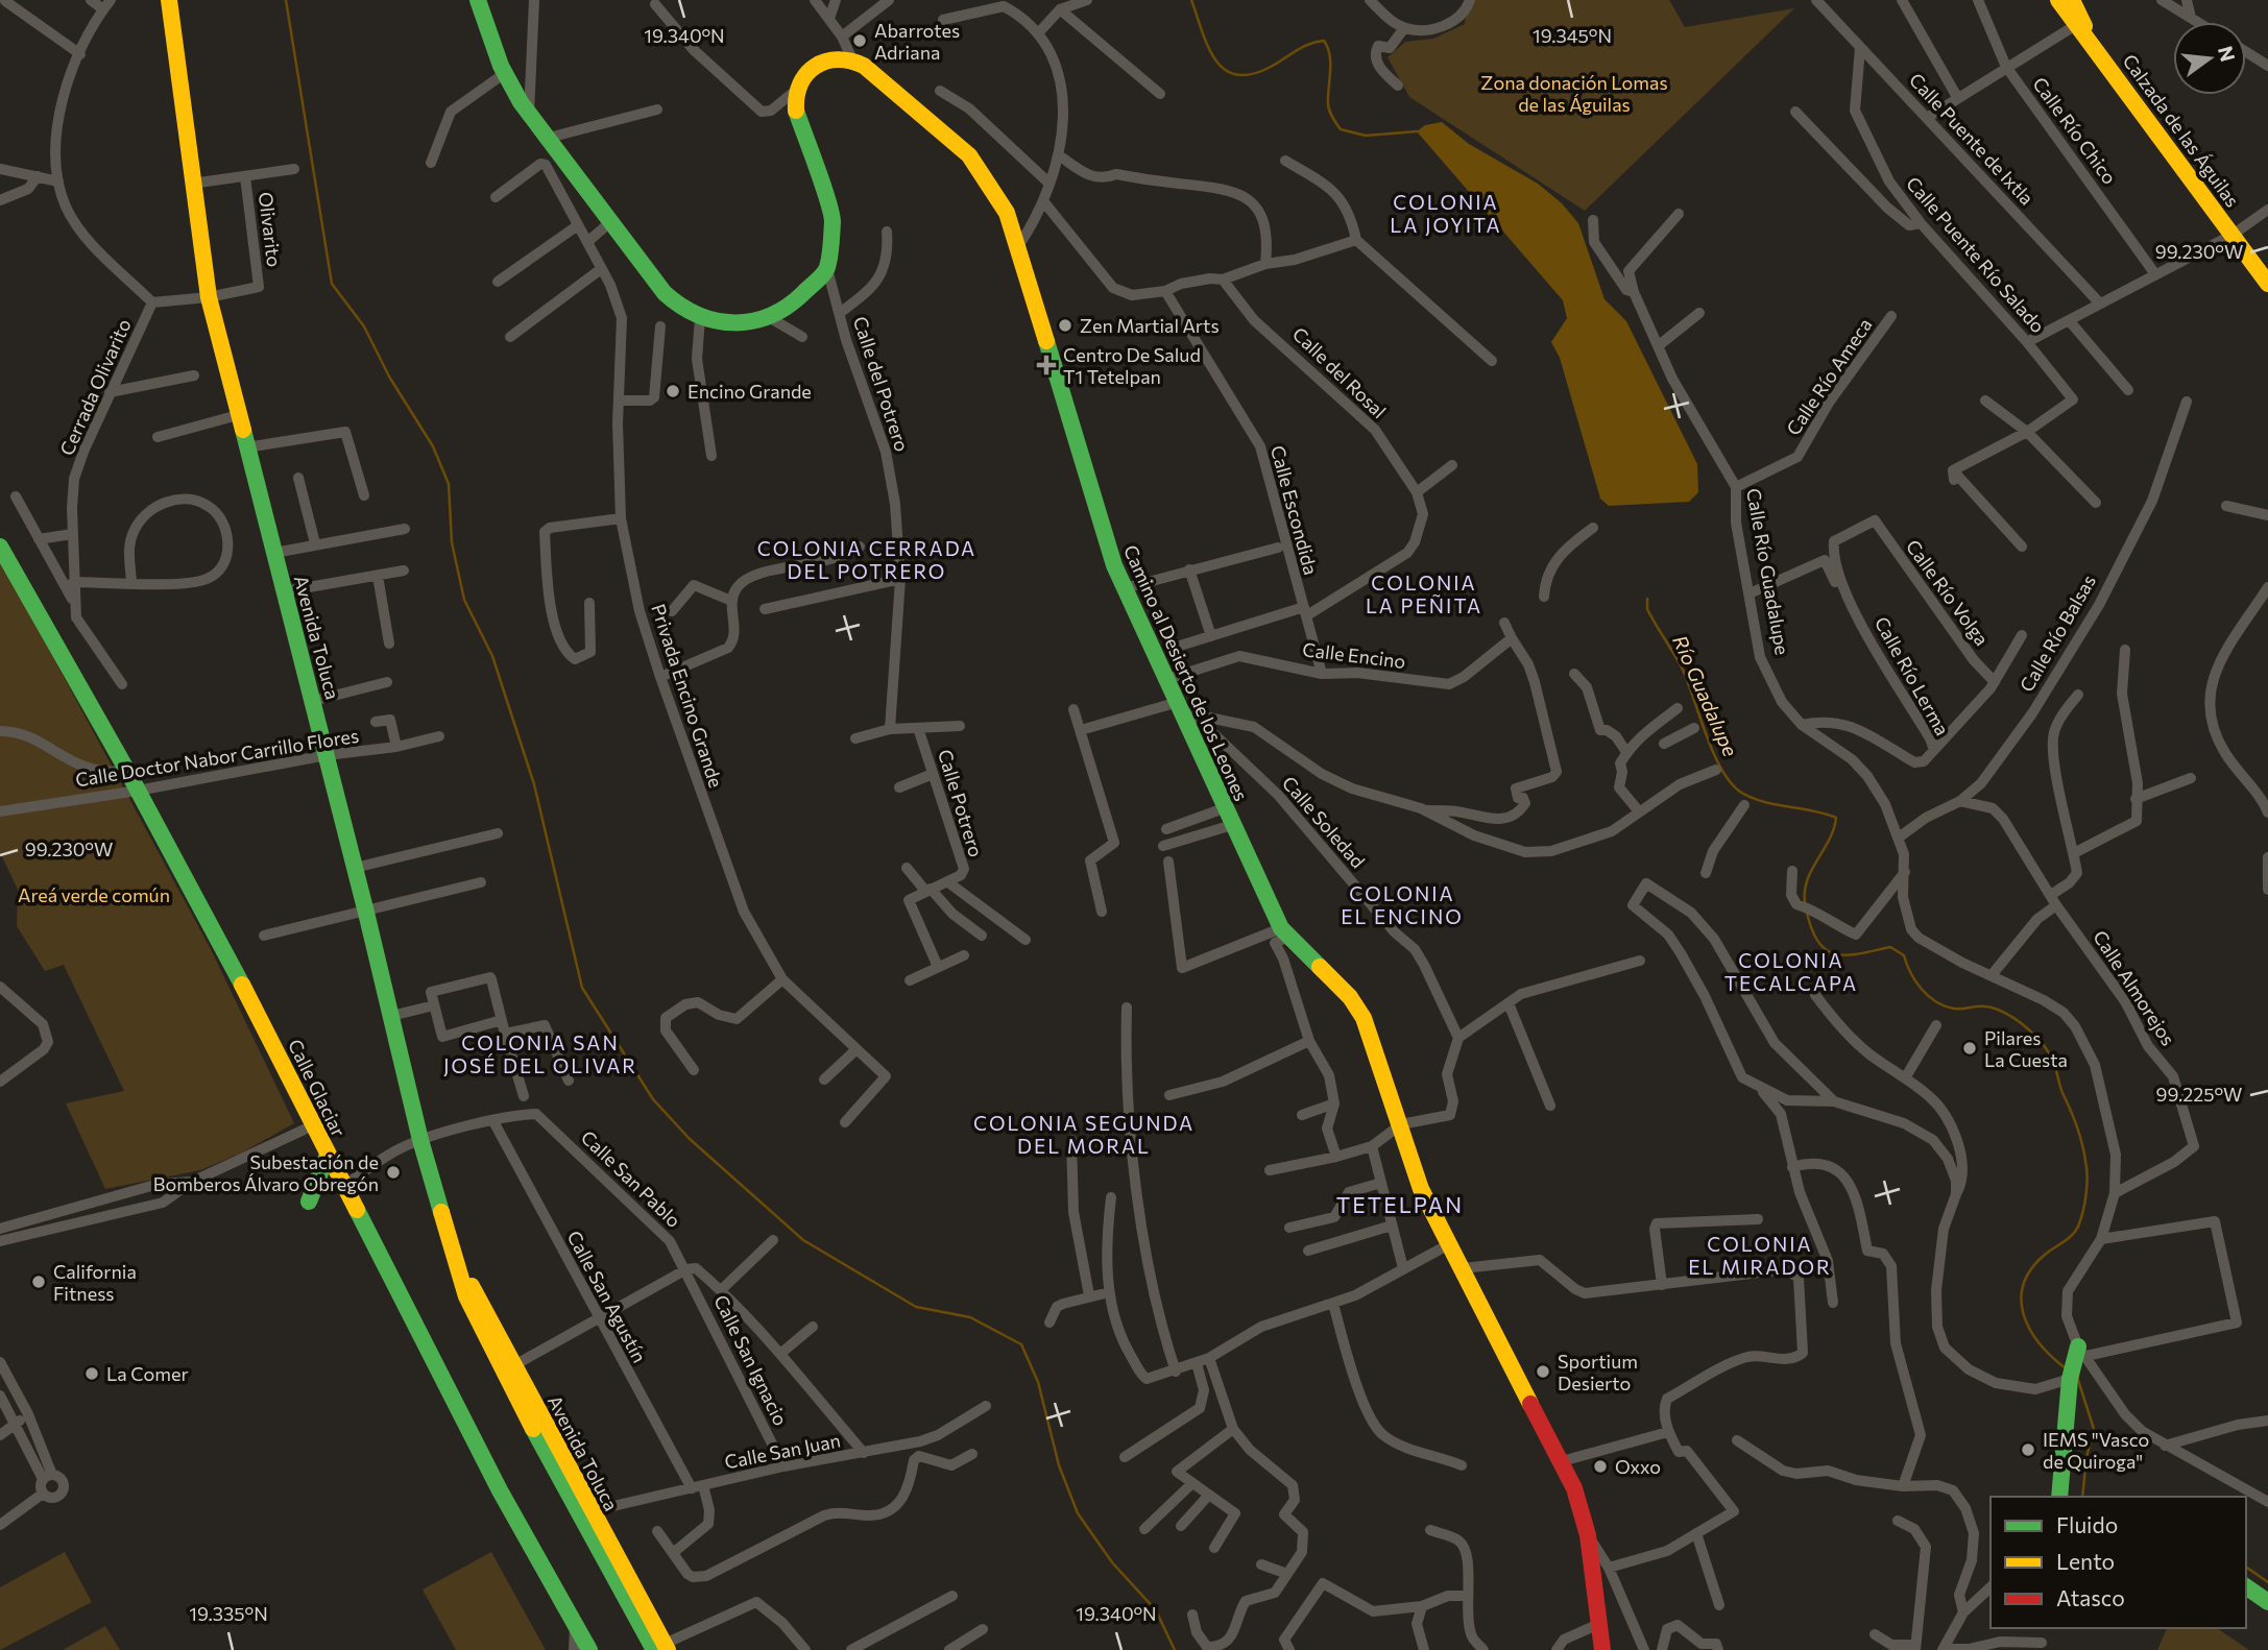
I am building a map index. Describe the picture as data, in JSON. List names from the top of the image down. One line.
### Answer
{"streets":{"street":["Calle Río Chico","Calzada de las Águilas","Calle Puente de Ixtla","Olivarito","Calle Puente Río Salado","Calle del Rosal","Calle Río Ameca","Calle del Potrero","Cerrada Olivarito","Calle Escondida","Calle Río Guadalupe","Calle Río Volga","Calle Río Balsas","Avenida Toluca","Calle Encino","Camino al Desierto de los Leones","Calle Río Lerma","Privada Encino Grande","Calle Doctor Nabor Carrillo Flores","Calle Potrero","Calle Soledad","Calle Almorejos","Calle Glaciar","Calle San Pablo","Calle San Agustín","Calle San Ignacio","Calle San Juan"]},"crossings":[["Calle Puente de Ixtla","Calle Puente Río Salado"],["Olivarito","Avenida Toluca"],["Calle del Rosal","Calle Escondida"],["Calle del Rosal","Calle Encino"],["Calle Río Ameca","Calle Río Guadalupe"],["Calle Escondida","Calle Encino"],["Calle Río Guadalupe","Calle Río Balsas"],["Calle Río Guadalupe","Calle Río Lerma"],["Calle Río Guadalupe","Calle Almorejos"],["Calle Río Volga","Calle Río Lerma"],["Calle Río Balsas","Calle Almorejos"],["Avenida Toluca","Calle Doctor Nabor Carrillo Flores"],["Avenida Toluca","Calle San Pablo"],["Avenida Toluca","Calle San Juan"],["Calle Encino","Camino al Desierto de los Leones"],["Camino al Desierto de los Leones","Calle Soledad"],["Calle Doctor Nabor Carrillo Flores","Calle Glaciar"],["Calle Glaciar","Calle San Pablo"],["Calle San Pablo","Calle San Agustín"],["Calle San Pablo","Calle San Ignacio"],["Calle San Pablo","Calle San Juan"],["Calle San Agustín","Calle San Juan"],["Calle San Ignacio","Calle San Juan"]],"districts":["COLONIA LA JOYITA","COLONIA CERRADA DEL POTRERO","COLONIA LA PEÑITA","COLONIA EL ENCINO","COLONIA TECALCAPA","COLONIA SAN JOSÉ DEL OLIVAR","COLONIA SEGUNDA DEL MORAL","TETELPAN","COLONIA EL MIRADOR"],"water":["Río Guadalupe"],"parks":["Zona donación Lomas de las Águilas","Areá verde común"],"places":{"other":["Abarrotes Adriana","Zen Martial Arts","Encino Grande","Pilares La Cuesta","Subestación de Bomberos Álvaro Obregón","California Fitness","Sportium Desierto","La Comer","IEMS \"Vasco de Quiroga\"","Oxxo"],"health":["Centro De Salud T1 Tetelpan"]},"legend":["Fluido","Lento","Atasco"],"north":"right","coordinates":["19.340°N","19.345°N","99.230°W","99.225°W","19.335°N"]}
